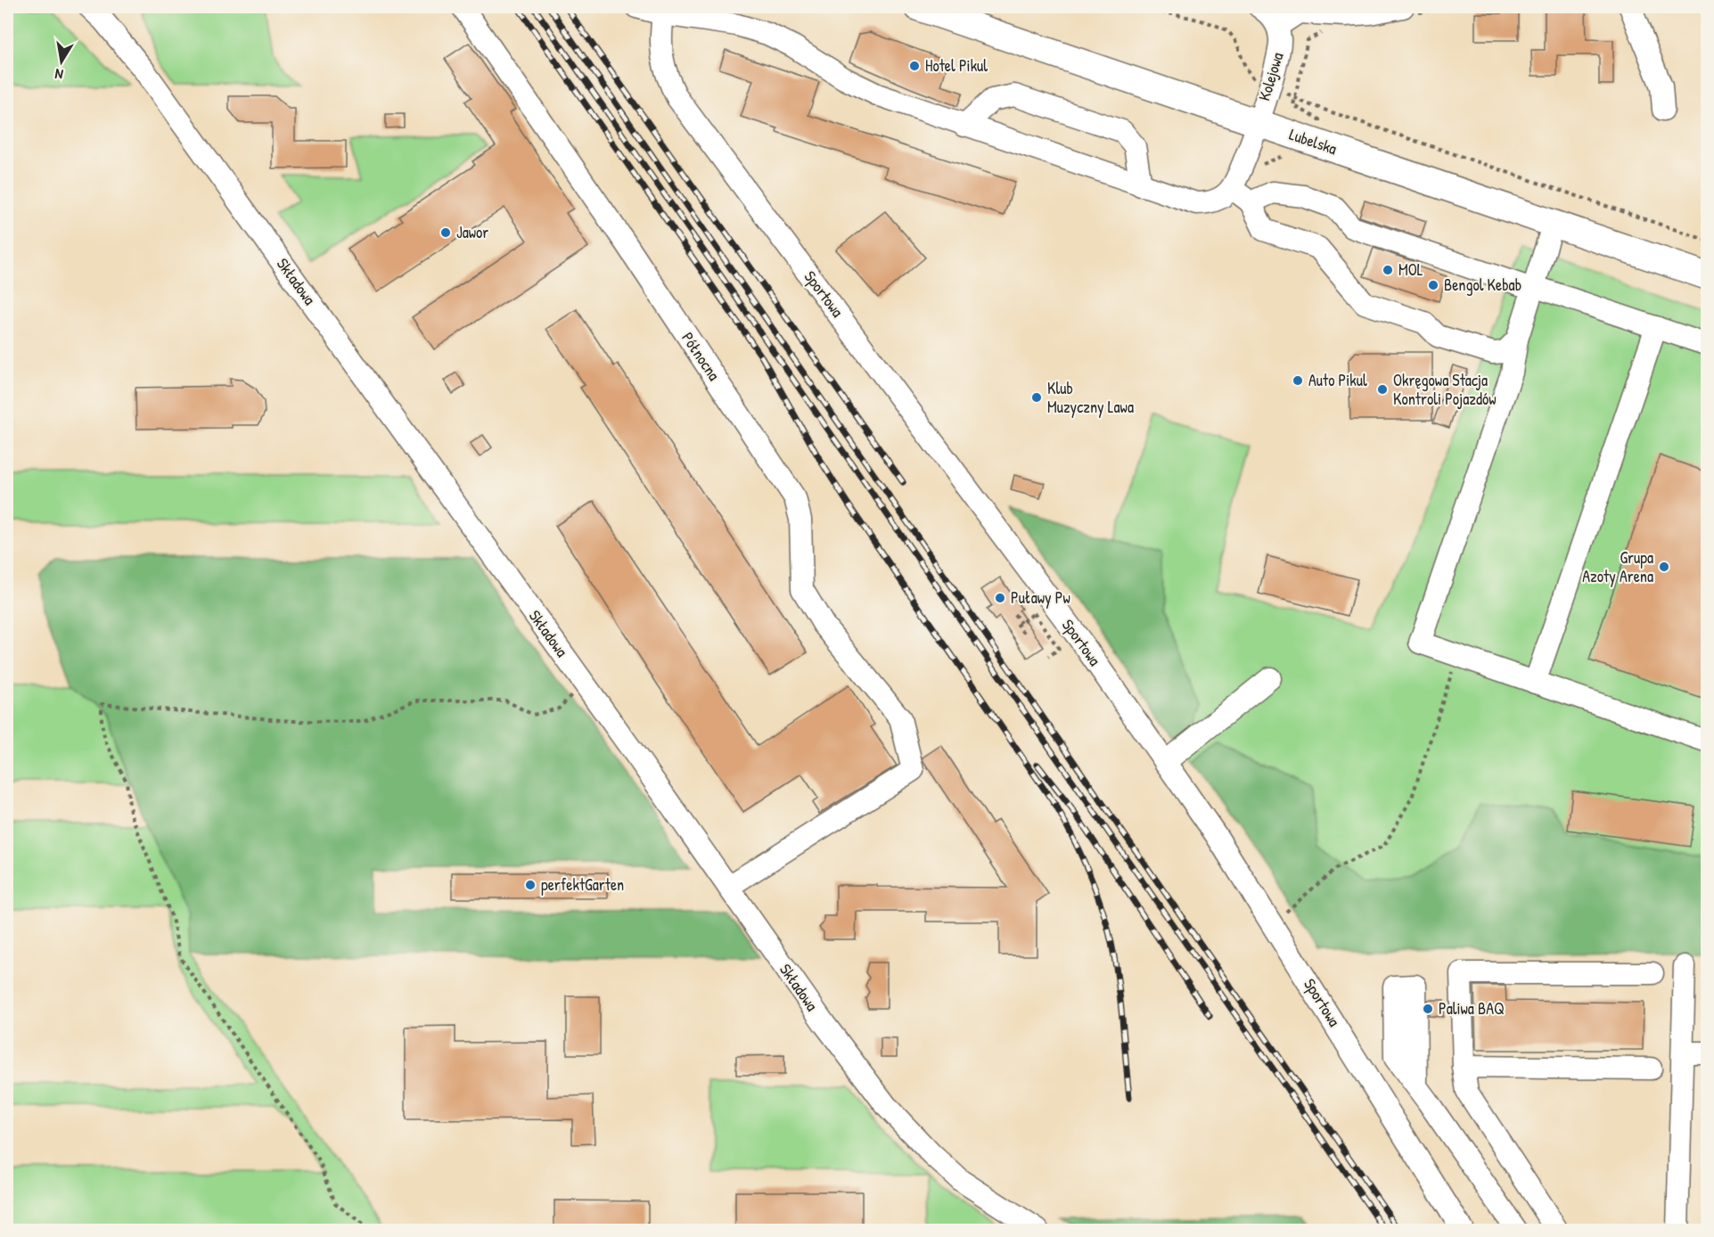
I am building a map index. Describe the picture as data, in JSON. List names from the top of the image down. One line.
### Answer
{"streets":{"main road":["Lubelska"],"street":["Kolejowa","Składowa","Sportowa","Północna"]},"crossings":[["Kolejowa","Lubelska"],["Składowa","Północna"]],"places":["Hotel Pikul","Jawor","MOL","Bengol Kebab","Auto Pikul","Okręgowa Stacja Kontroli Pojazdów","Klub Muzyczny Lawa","Grupa Azoty Arena","Puławy Pw","perfektGarten","Paliwa BAQ"],"north":"bottom"}
